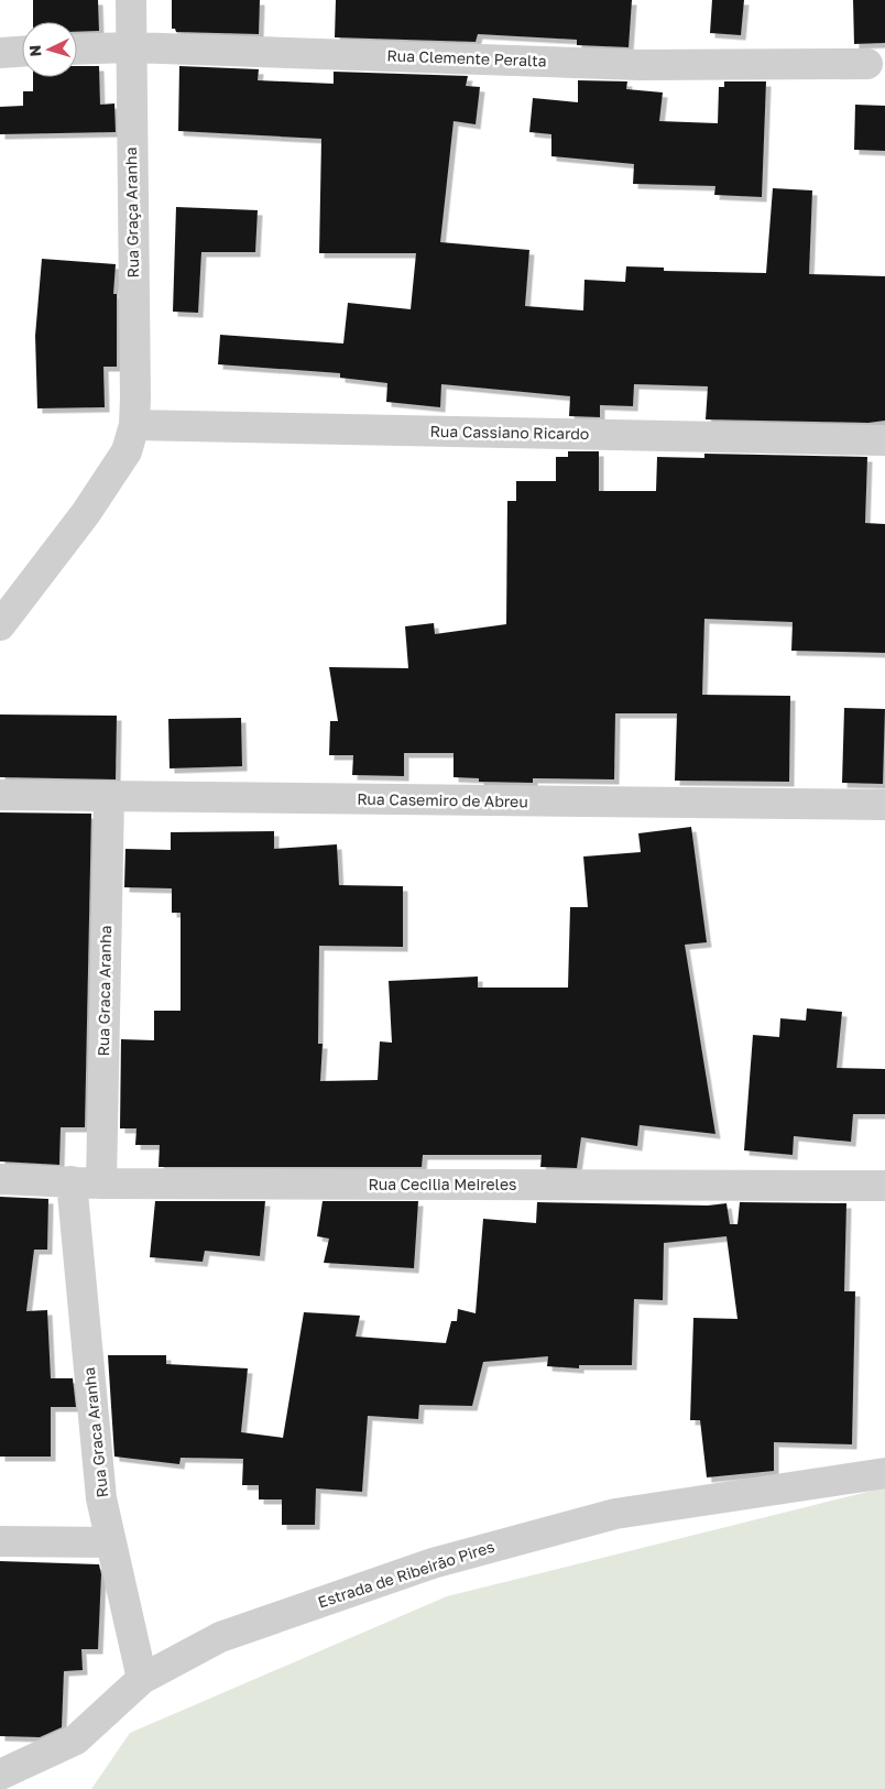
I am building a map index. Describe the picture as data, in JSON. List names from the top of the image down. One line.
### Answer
{"streets":{"street":["Rua Clemente Peralta","Rua Graça Aranha","Rua Cassiano Ricardo","Rua Casemiro de Abreu","Rua Graca Aranha","Rua Cecilia Meireles","Estrada de Ribeirão Pires"]},"crossings":[["Rua Clemente Peralta","Rua Graça Aranha"],["Rua Graça Aranha","Rua Cassiano Ricardo"],["Rua Casemiro de Abreu","Rua Graca Aranha"],["Rua Graca Aranha","Rua Cecilia Meireles"],["Rua Graca Aranha","Estrada de Ribeirão Pires"]],"north":"left"}
